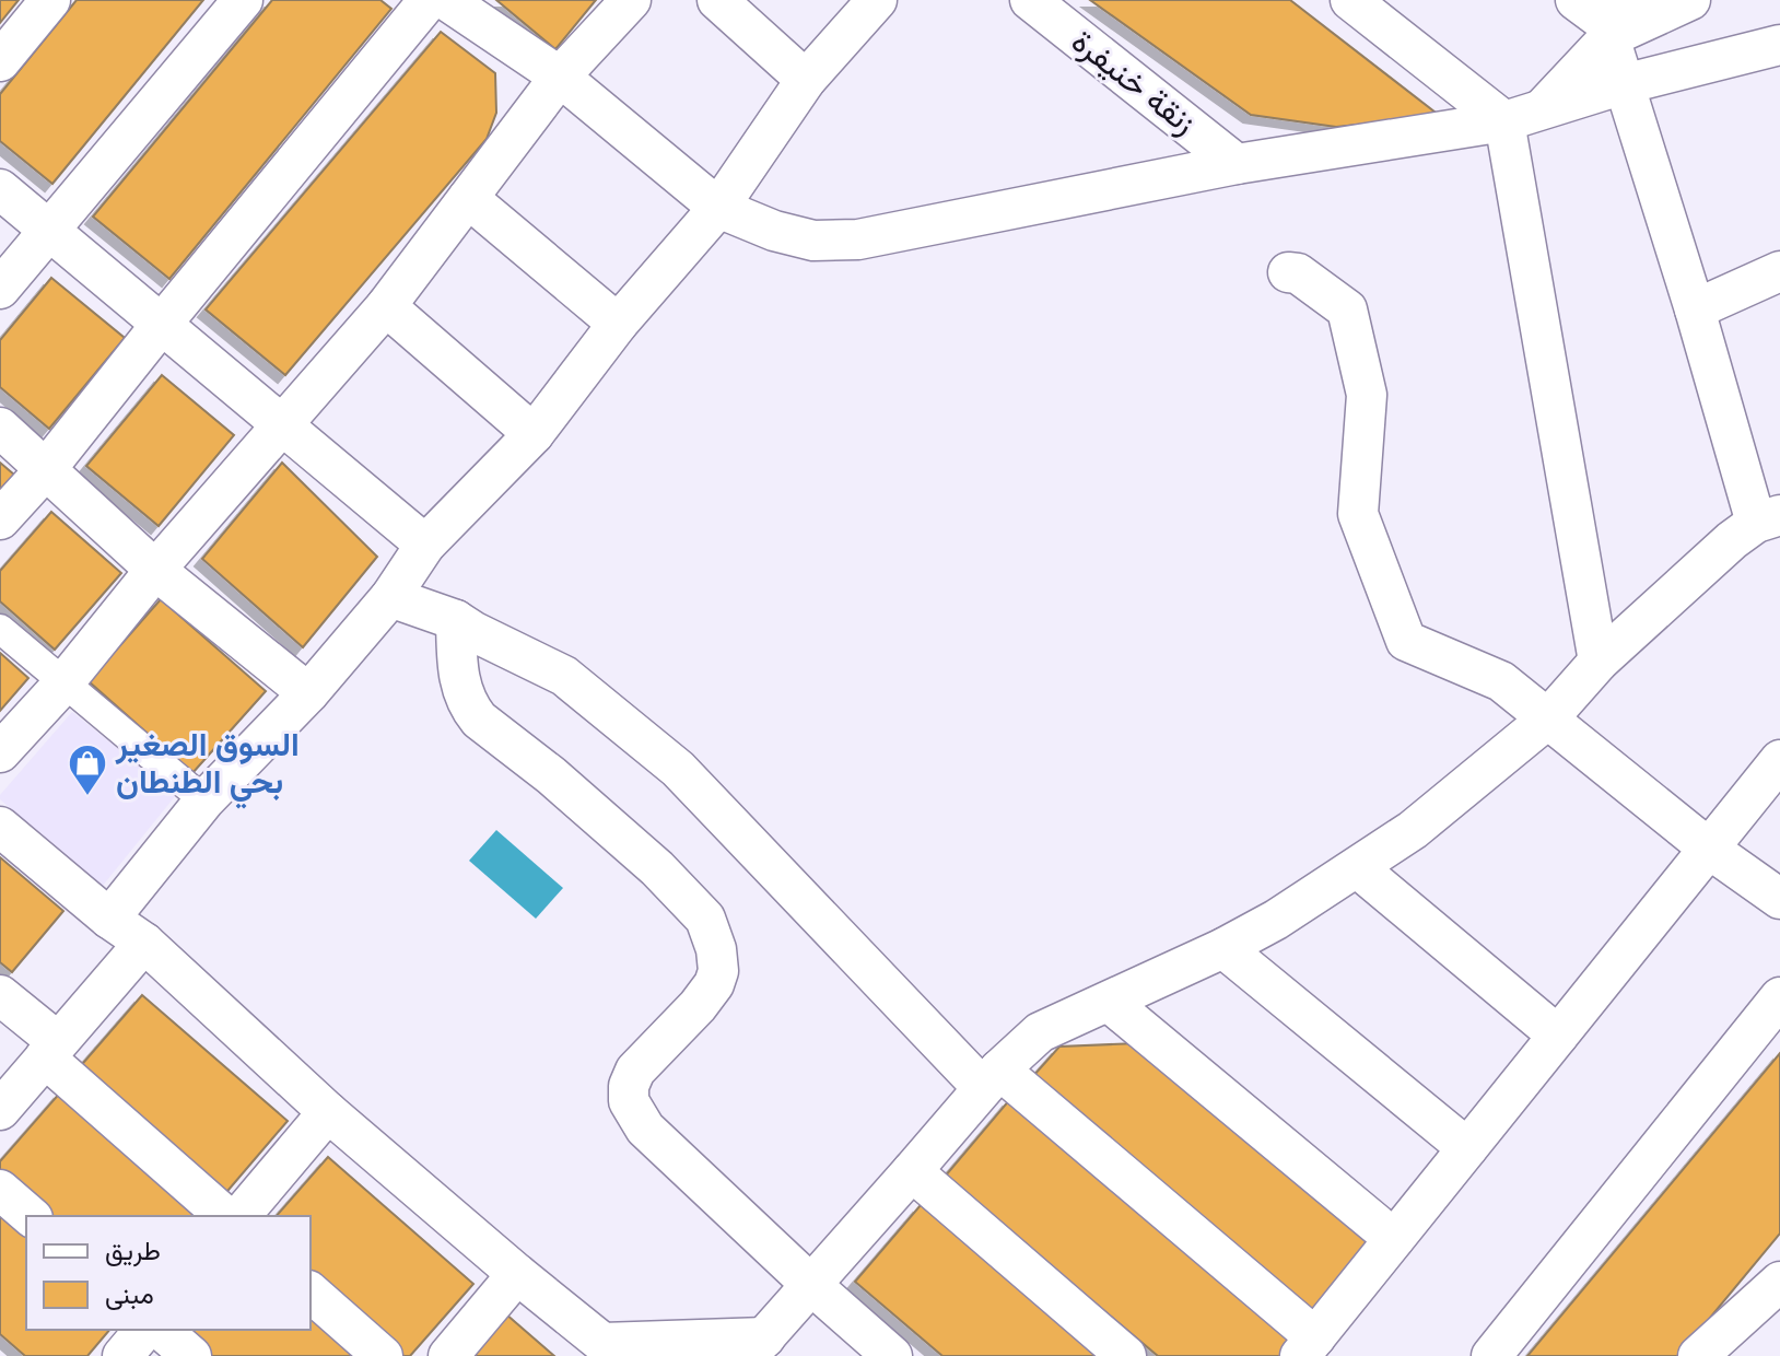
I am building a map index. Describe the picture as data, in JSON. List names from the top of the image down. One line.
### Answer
{"streets":{"street":["زنقة خنيفرة"]},"places":{"shop":["السوق الصغير بحي الطنطان"]},"legend":["طريق","مبنى"]}
